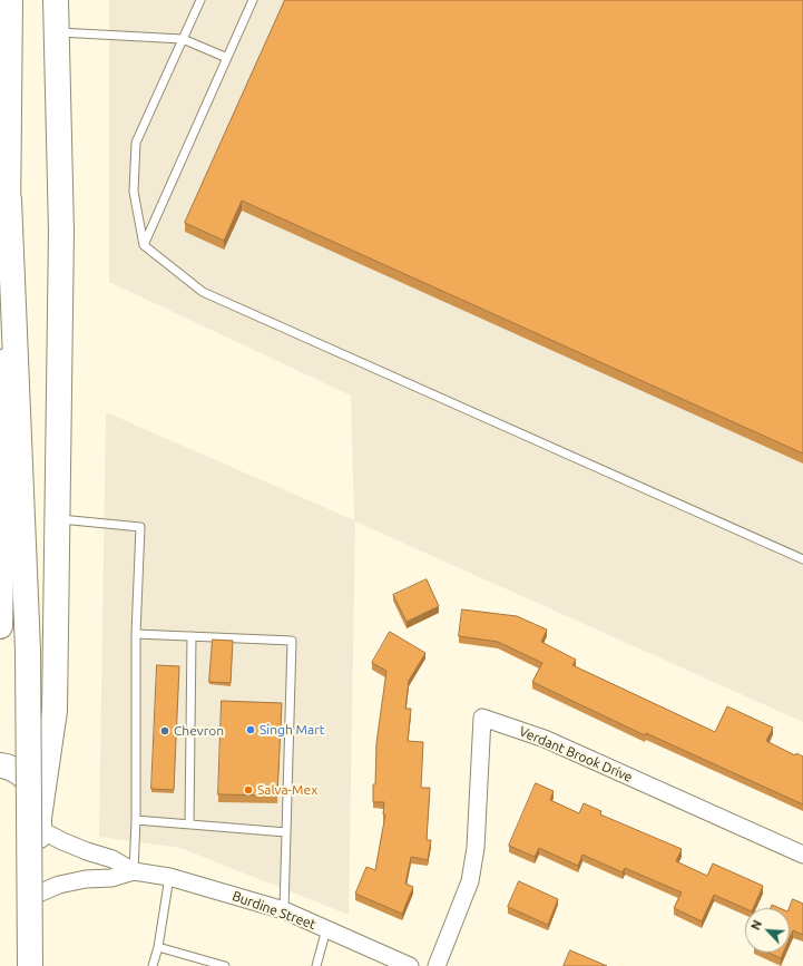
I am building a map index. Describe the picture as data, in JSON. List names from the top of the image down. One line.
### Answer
{"streets":{"street":["Verdant Brook Drive","Burdine Street"]},"places":["Singh Mart","Chevron","Salva-Mex"],"north":"top left"}
